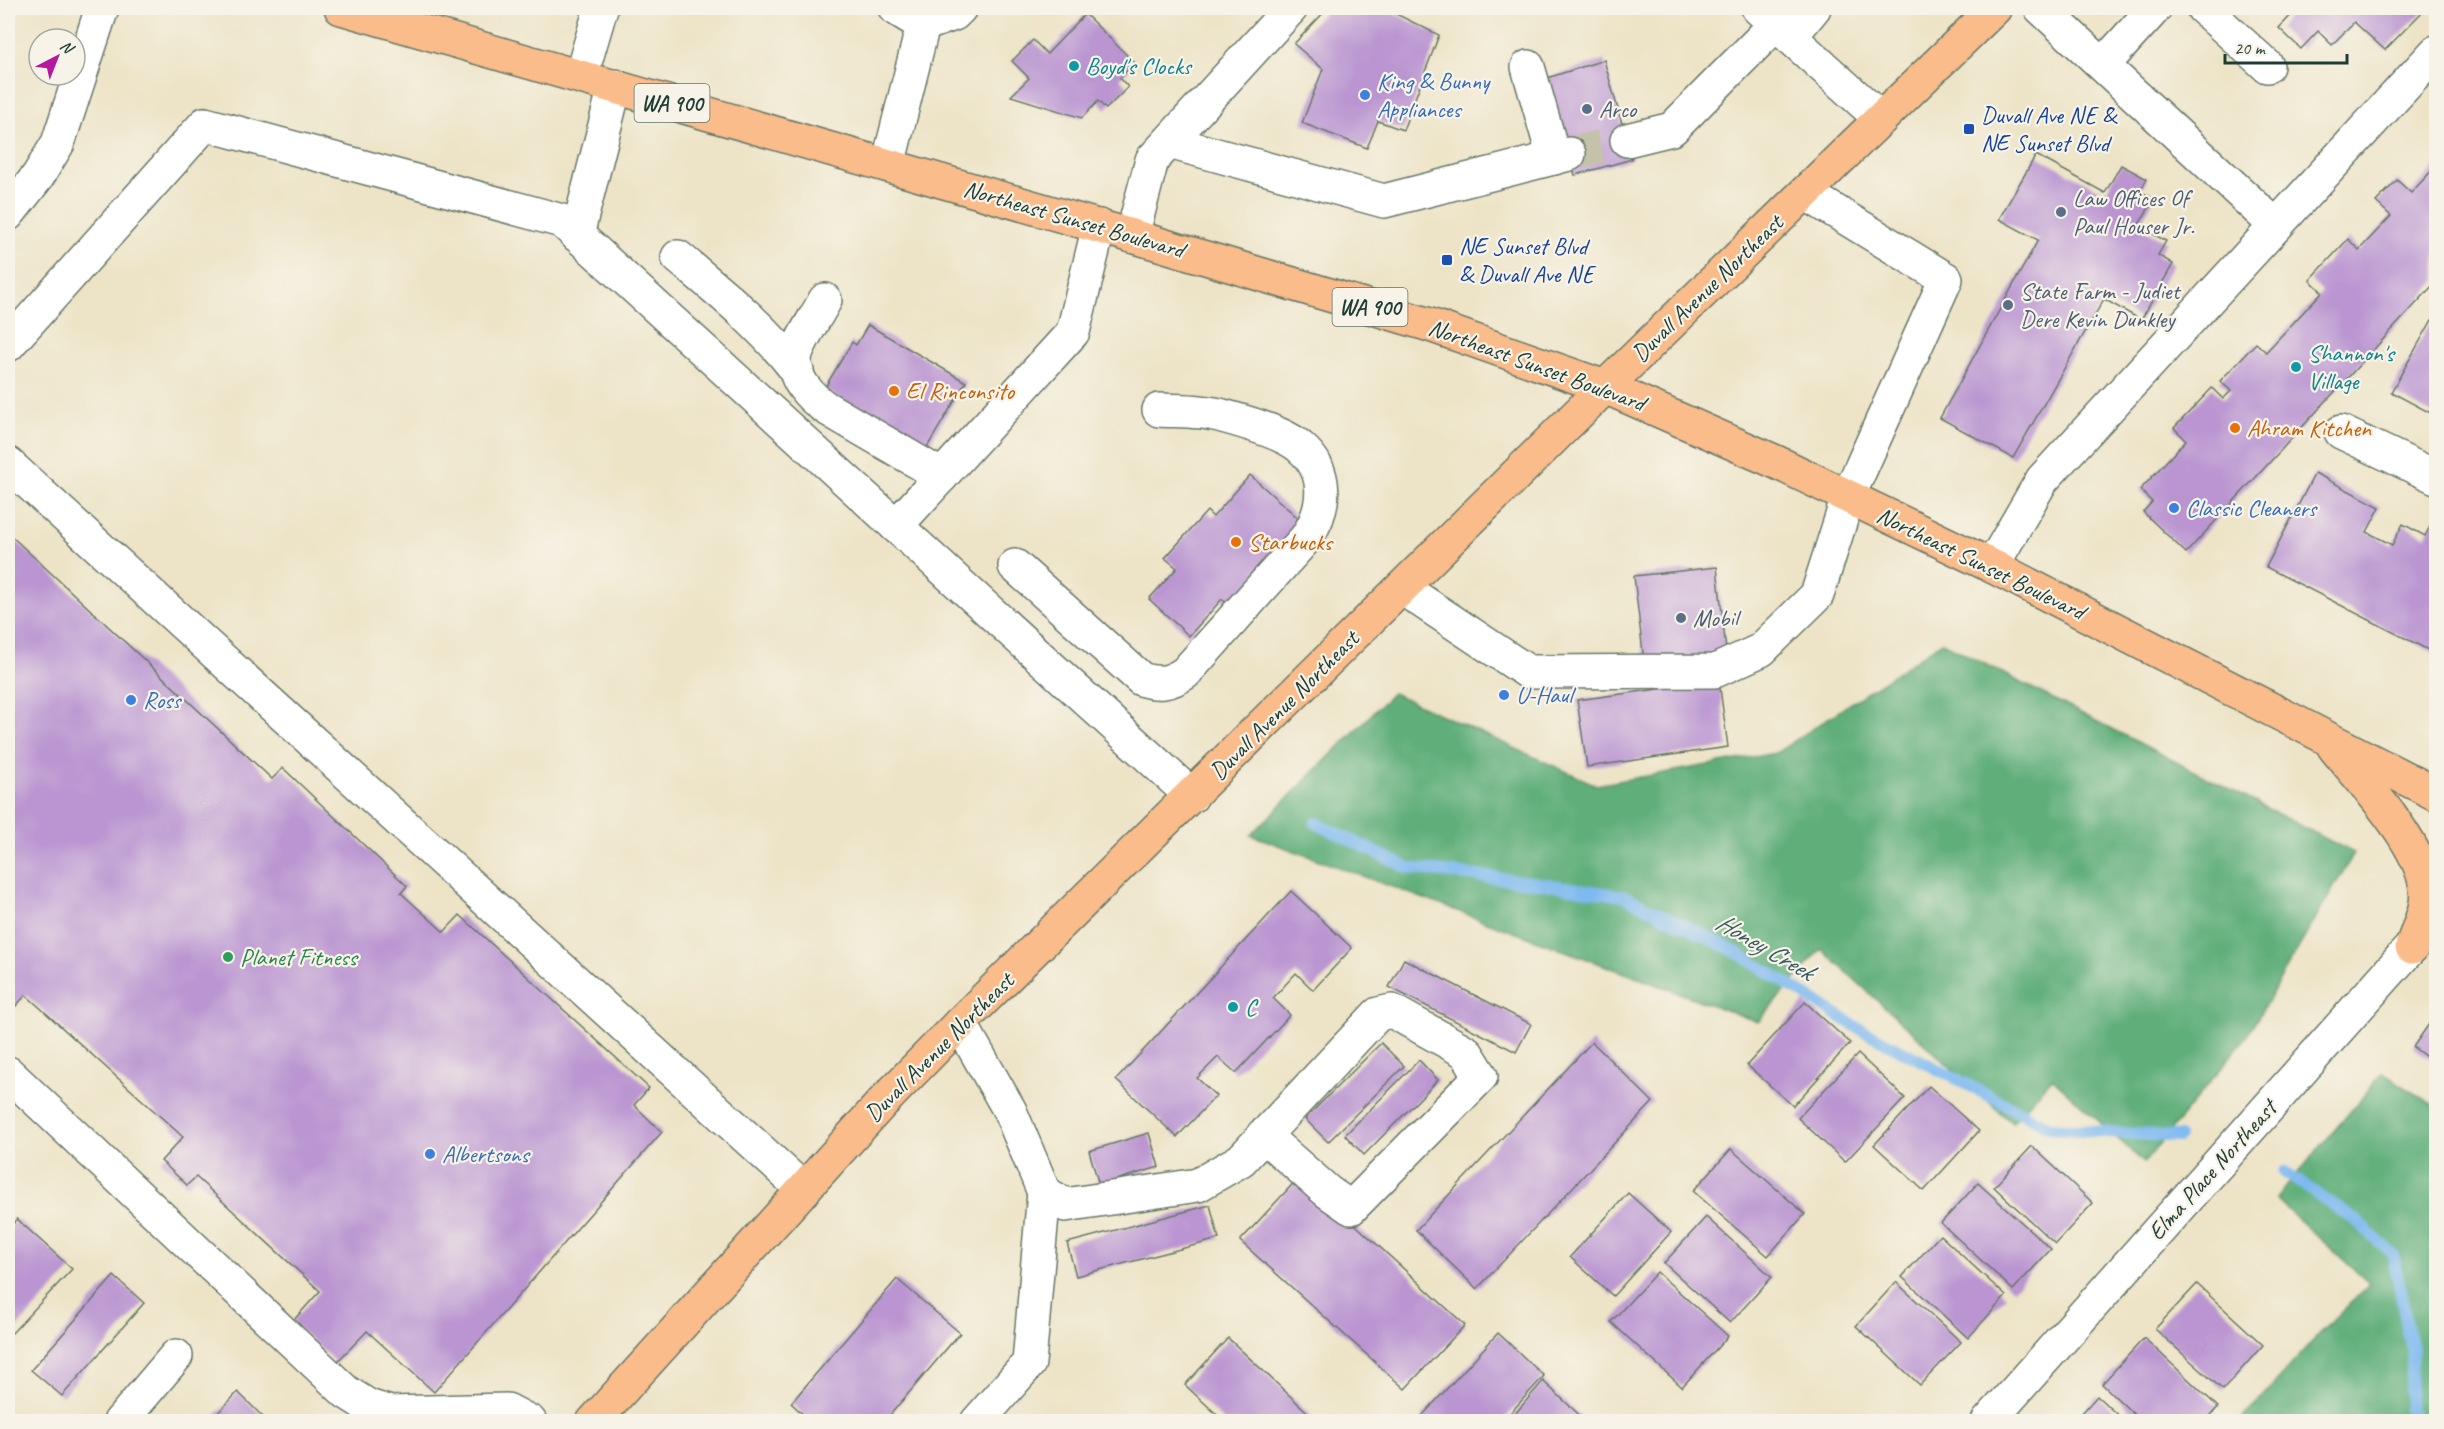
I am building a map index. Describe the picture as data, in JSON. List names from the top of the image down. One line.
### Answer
{"streets":{"main road":["WA 900","Northeast Sunset Boulevard","Duvall Avenue Northeast"],"street":["Elma Place Northeast"]},"crossings":[["Northeast Sunset Boulevard","Duvall Avenue Northeast"]],"water":["Honey Creek"],"places":{"other":["Boyd's Clocks","King & Bunny Appliances","Arco","Law Offices Of Paul Houser Jr.","State Farm - Judiet Dere Kevin Dunkley","Shannon's Village","El Rinconsito","Ahram Kitchen","Classic Cleaners","Starbucks","Mobil","U-Haul","Ross","Planet Fitness","C","Albertsons"],"transit":["Duvall Ave NE & NE Sunset Blvd","NE Sunset Blvd & Duvall Ave NE"]},"scale_bar":"20 m","north":"top right"}
